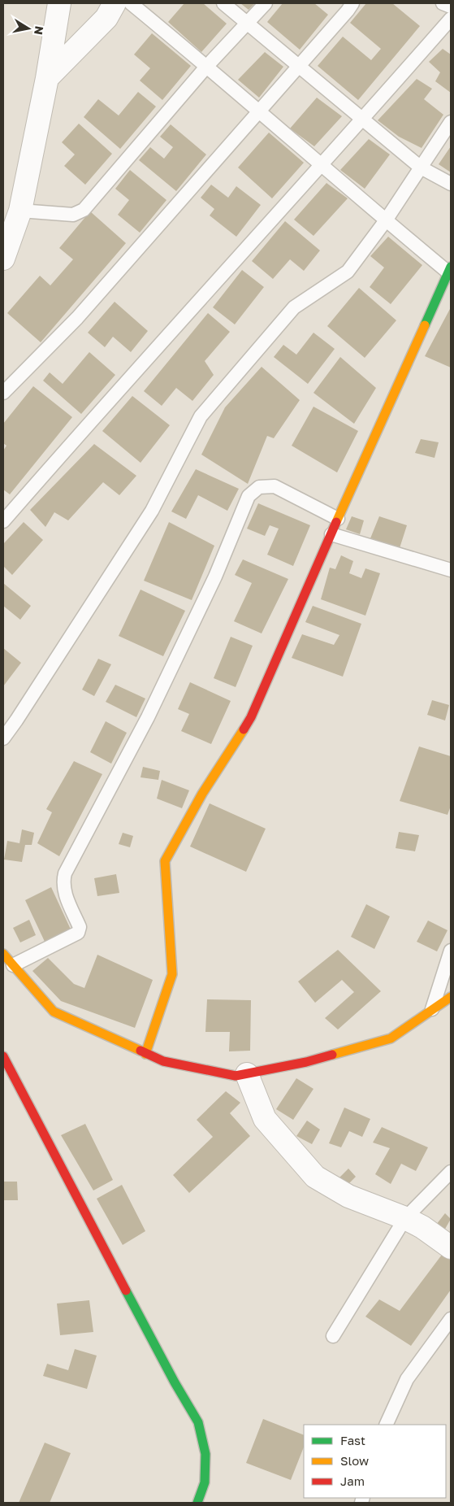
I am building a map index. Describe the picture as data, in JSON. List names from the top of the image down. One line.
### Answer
{"legend":["Fast","Slow","Jam"],"north":"right"}
